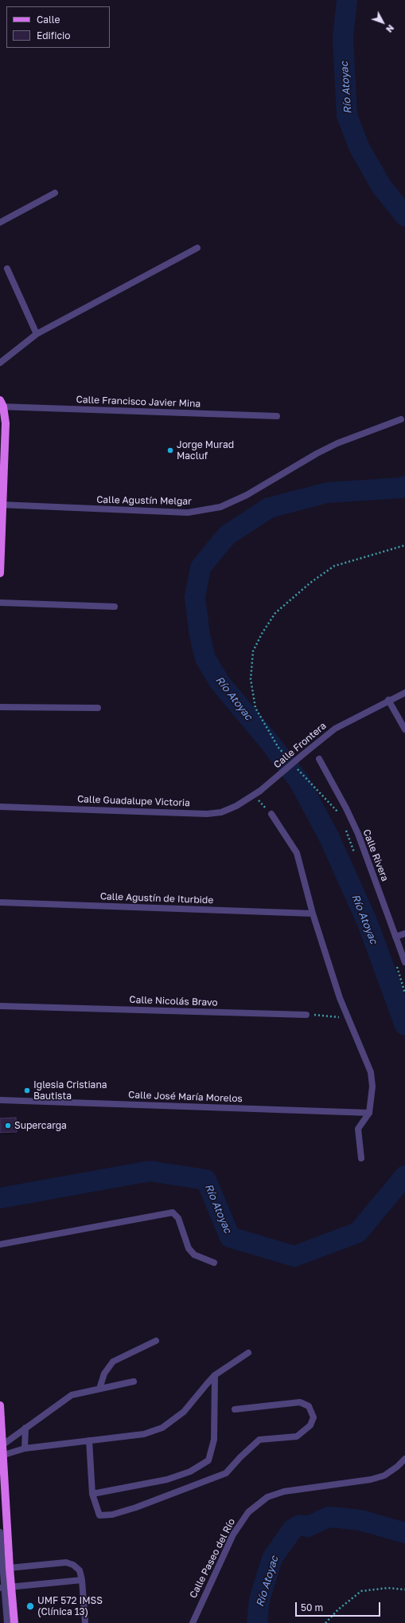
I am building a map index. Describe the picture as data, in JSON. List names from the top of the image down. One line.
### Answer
{"streets":{"street":["Calle Francisco Javier Mina","Calle Agustín Melgar","Calle Frontera","Calle Guadalupe Victoria","Calle Rivera","Calle Agustín de Iturbide","Calle Nicolás Bravo","Calle José María Morelos","Calle Paseo del Río"]},"crossings":[["Calle Frontera","Calle Guadalupe Victoria"]],"water":["Río Atoyac"],"places":["Jorge Murad Macluf","Iglesia Cristiana Bautista","Supercarga","UMF 572 IMSS (Clínica 13)"],"legend":["Calle","Edificio"],"scale_bar":"50 m","north":"bottom right"}
